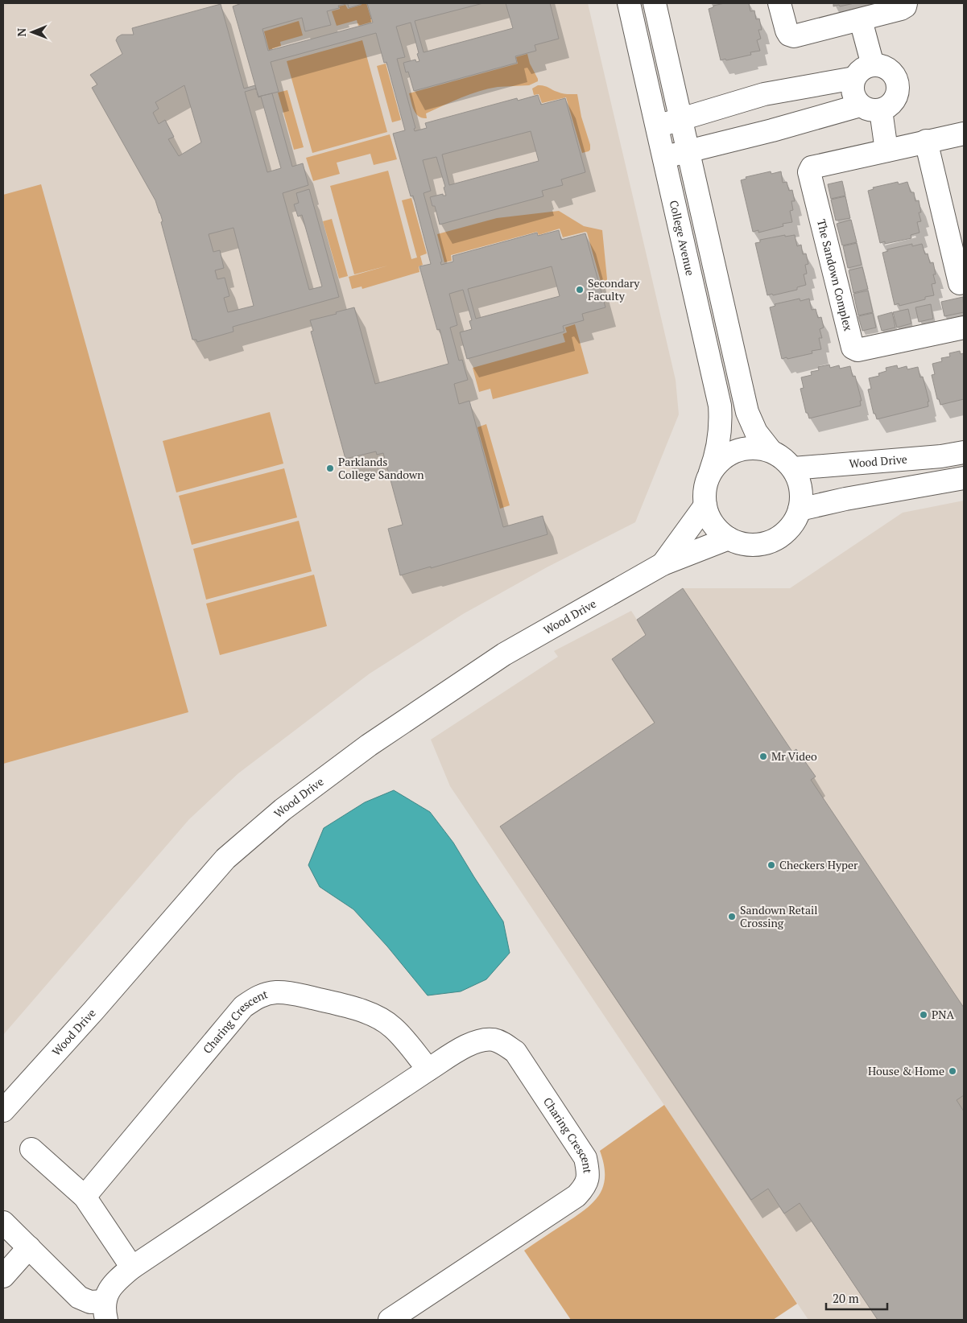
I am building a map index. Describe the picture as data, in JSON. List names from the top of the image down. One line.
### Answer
{"streets":{"street":["College Avenue","The Sandown Complex","Wood Drive","Charing Crescent"]},"crossings":[["College Avenue","Wood Drive"]],"places":["Secondary Faculty","Parklands College Sandown","Mr Video","Checkers Hyper","Sandown Retail Crossing","PNA","House & Home"],"scale_bar":"20 m","north":"left"}
